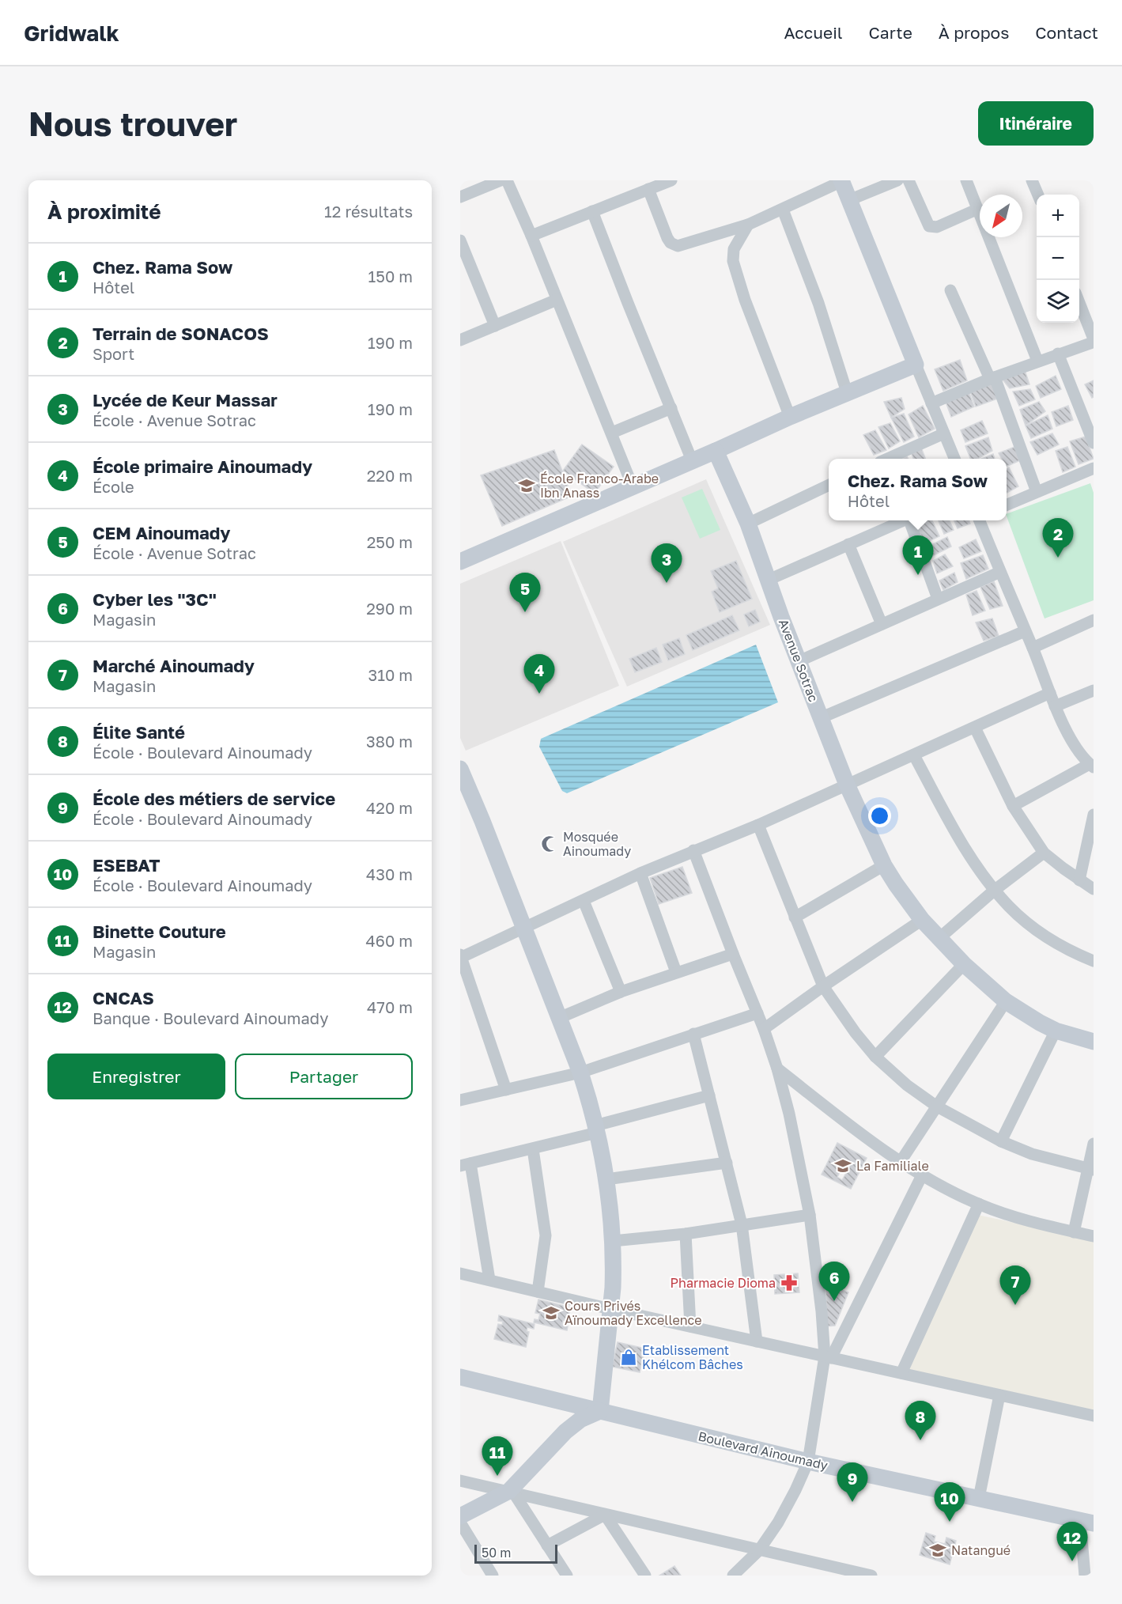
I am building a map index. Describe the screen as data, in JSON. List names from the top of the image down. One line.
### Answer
{"streets":{"street":["Avenue Sotrac","Boulevard Ainoumady"]},"places":{"school or university":["École Franco-Arabe Ibn Anass","La Familiale","Cours Privés Aïnoumady Excellence","Natangué"],"mosque":["Mosquée Ainoumady"],"pharmacy":["Pharmacie Dioma"],"shop":["Etablissement Khélcom Bâches"]},"scale_bar":"50 m","north":"bottom left","page":{"header":"Gridwalk","nav":["Accueil","Carte","À propos","Contact"],"buttons":["Itinéraire",["Enregistrer","Partager"]],"title":"Nous trouver","heading":["À proximité","12 résultats"],"map_buttons":["+","−"],"list":[{"mark":"1","name":"Chez. Rama Sow","note":"Hôtel","value":"150 m"},{"mark":"2","name":"Terrain de SONACOS","note":"Sport","value":"190 m"},{"mark":"3","name":"Lycée de Keur Massar","note":"École · Avenue Sotrac","value":"190 m"},{"mark":"4","name":"École primaire Ainoumady","note":"École","value":"220 m"},{"mark":"5","name":"CEM Ainoumady","note":"École · Avenue Sotrac","value":"250 m"},{"mark":"6","name":"Cyber les \"3C\"","note":"Magasin","value":"290 m"},{"mark":"7","name":"Marché Ainoumady","note":"Magasin","value":"310 m"},{"mark":"8","name":"Élite Santé","note":"École · Boulevard Ainoumady","value":"380 m"},{"mark":"9","name":"École des métiers de service","note":"École · Boulevard Ainoumady","value":"420 m"},{"mark":"10","name":"ESEBAT","note":"École · Boulevard Ainoumady","value":"430 m"},{"mark":"11","name":"Binette Couture","note":"Magasin","value":"460 m"},{"mark":"12","name":"CNCAS","note":"Banque · Boulevard Ainoumady","value":"470 m"}],"popup":["Chez. Rama Sow","Hôtel"],"pins":["2","1","3","5","4","6","7","8","11","9","10","12"],"scale":"50 m"}}
